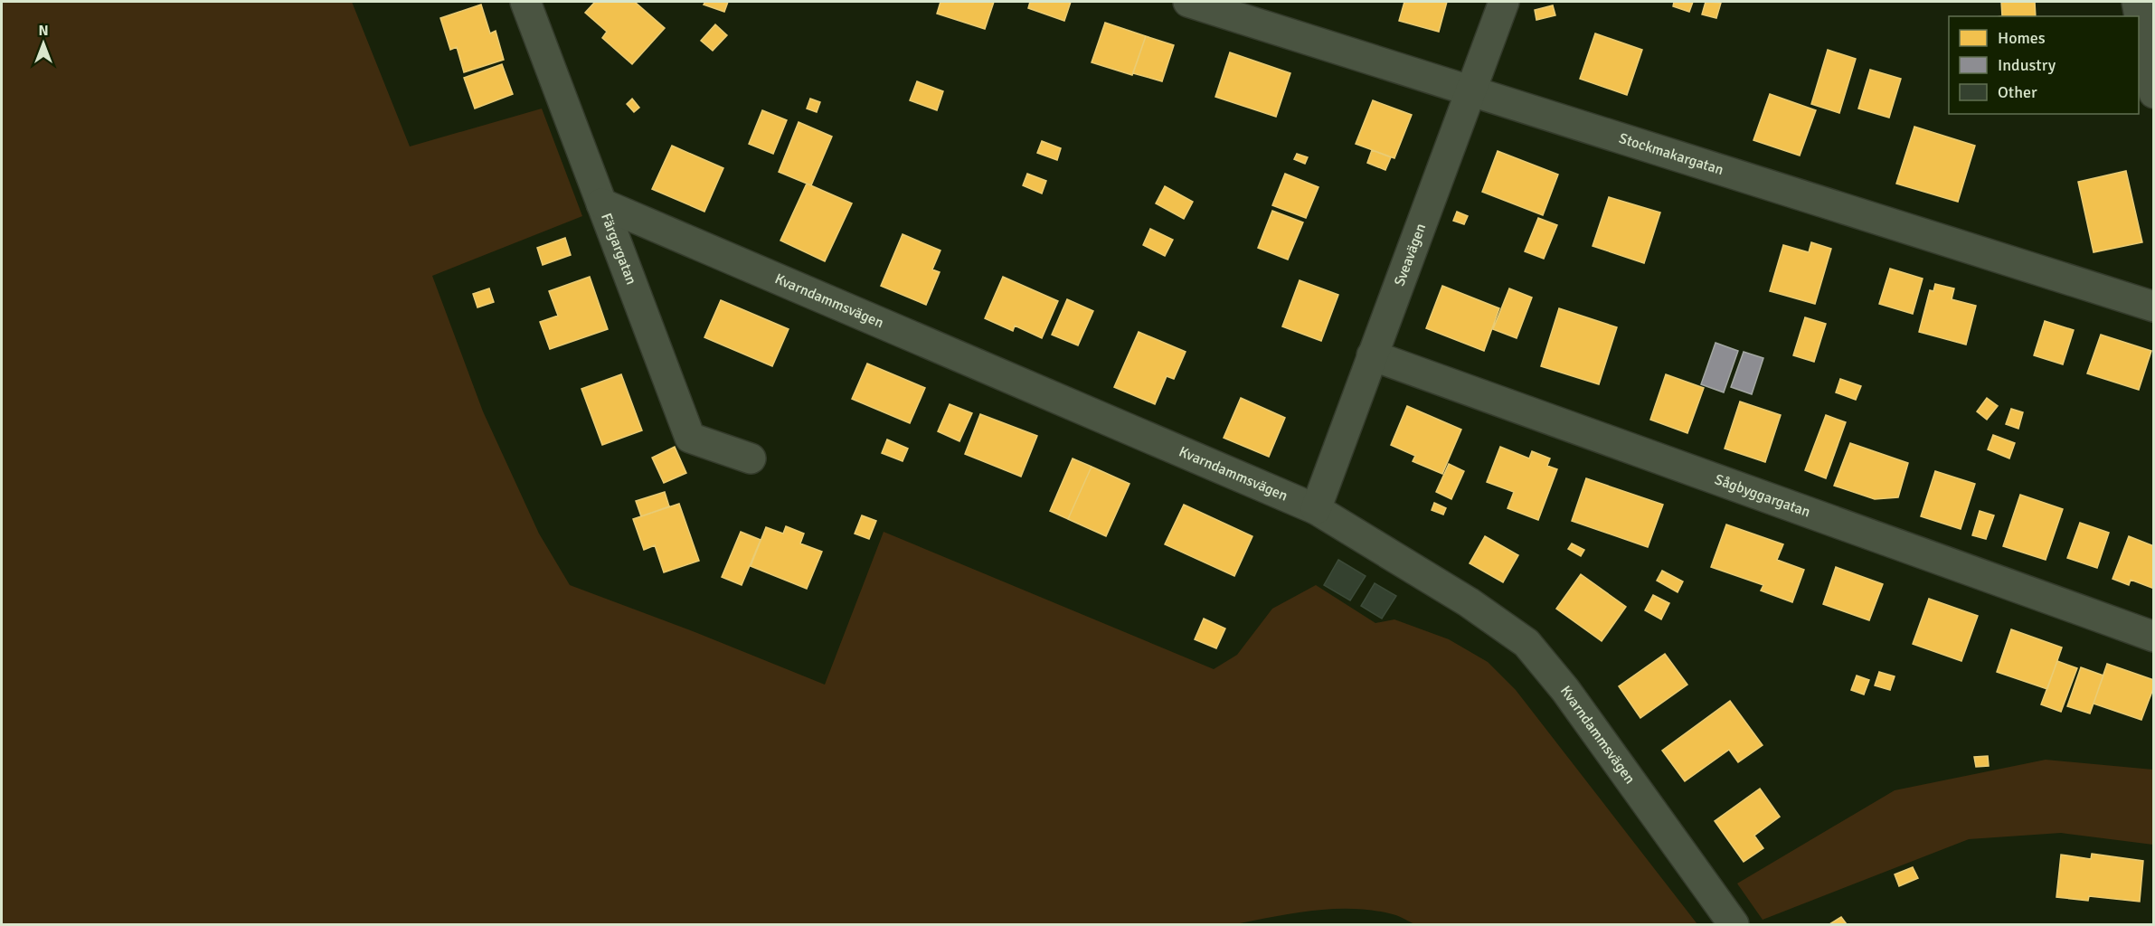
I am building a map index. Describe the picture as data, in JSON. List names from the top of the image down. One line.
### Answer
{"streets":{"street":["Stockmakargatan","Färgargatan","Sveavägen","Kvarndammsvägen","Sågbyggargatan"]},"crossings":[["Stockmakargatan","Sveavägen"],["Färgargatan","Kvarndammsvägen"],["Sveavägen","Kvarndammsvägen"],["Sveavägen","Sågbyggargatan"]],"legend":["Homes","Industry","Other"],"north":"top"}
